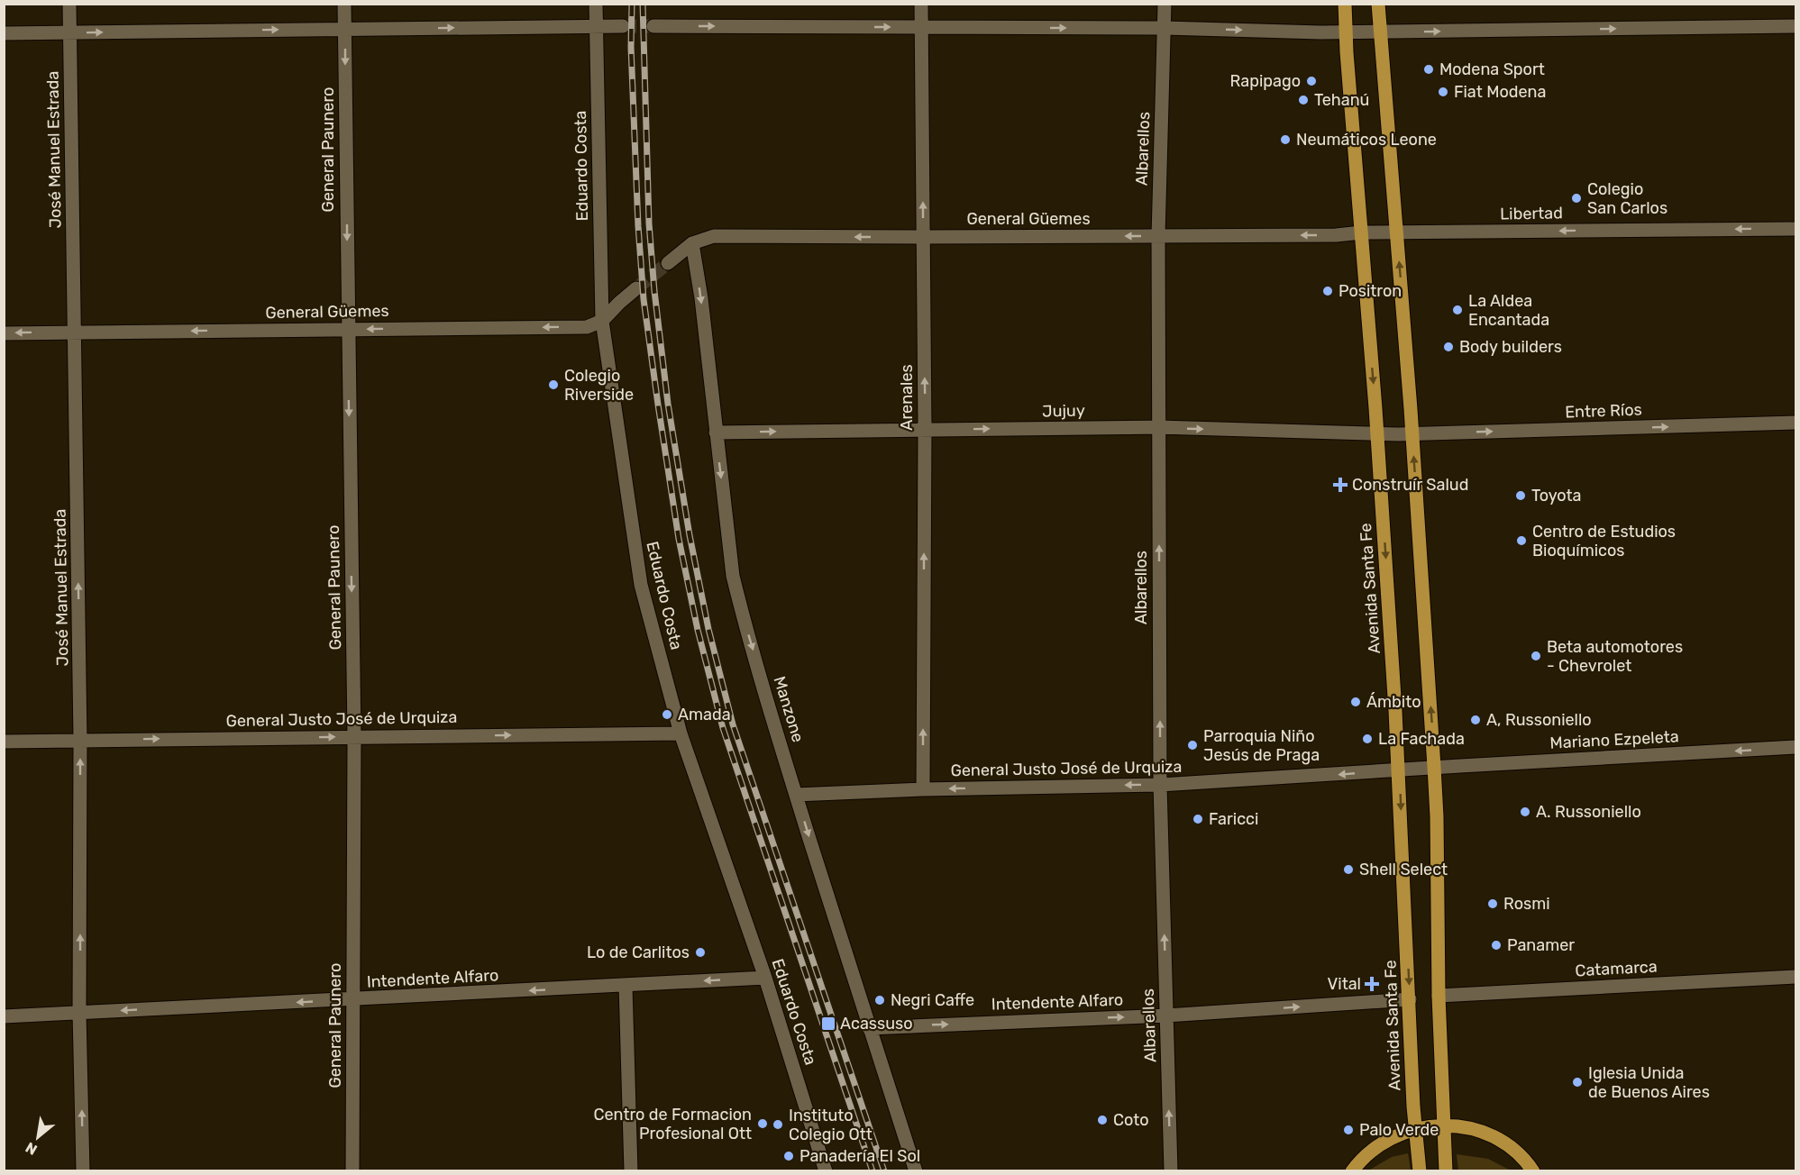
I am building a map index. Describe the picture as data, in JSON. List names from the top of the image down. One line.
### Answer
{"streets":{"main road":["Avenida Santa Fe"],"street":["Albarellos","José Manuel Estrada","General Paunero","Eduardo Costa","Libertad","General Güemes","Arenales","Jujuy","Entre Ríos","Manzone","General Justo José de Urquiza","Mariano Ezpeleta","Catamarca","Intendente Alfaro"]},"crossings":[["Albarellos","General Güemes"],["Albarellos","Jujuy"],["Albarellos","General Justo José de Urquiza"],["Albarellos","Intendente Alfaro"],["José Manuel Estrada","General Güemes"],["José Manuel Estrada","General Justo José de Urquiza"],["José Manuel Estrada","Intendente Alfaro"],["General Paunero","General Güemes"],["General Paunero","General Justo José de Urquiza"],["General Paunero","Intendente Alfaro"],["Eduardo Costa","General Güemes"],["Eduardo Costa","General Justo José de Urquiza"],["Eduardo Costa","Intendente Alfaro"],["Libertad","General Güemes"],["General Güemes","Arenales"],["General Güemes","Avenida Santa Fe"],["General Güemes","Manzone"],["Arenales","Jujuy"],["Arenales","General Justo José de Urquiza"],["Jujuy","Entre Ríos"],["Jujuy","Avenida Santa Fe"],["Jujuy","Manzone"],["Avenida Santa Fe","General Justo José de Urquiza"],["Avenida Santa Fe","Intendente Alfaro"],["Manzone","General Justo José de Urquiza"],["Manzone","Intendente Alfaro"],["General Justo José de Urquiza","Mariano Ezpeleta"]],"one_way":["Albarellos","José Manuel Estrada","General Paunero","Libertad","General Güemes","Arenales","Jujuy","Entre Ríos","Manzone","Mariano Ezpeleta"],"places":{"other":["Modena Sport","Rapipago","Fiat Modena","Tehanú","Neumáticos Leone","Colegio San Carlos","Positron","La Aldea Encantada","Body builders","Colegio Riverside","Toyota","Centro de Estudios Bioquímicos","Beta automotores - Chevrolet","Ámbito","Amada","A, Russoniello","La Fachada","Parroquia Niño Jesús de Praga","A. Russoniello","Faricci","Shell Select","Rosmi","Panamer","Lo de Carlitos","Negri Caffe","Iglesia Unida de Buenos Aires","Coto","Centro de Formacion Profesional Ott","Instituto Colegio Ott","Palo Verde","Panadería El Sol"],"health":["Construír Salud","Vital"],"transit":["Acassuso"]},"north":"bottom left"}
